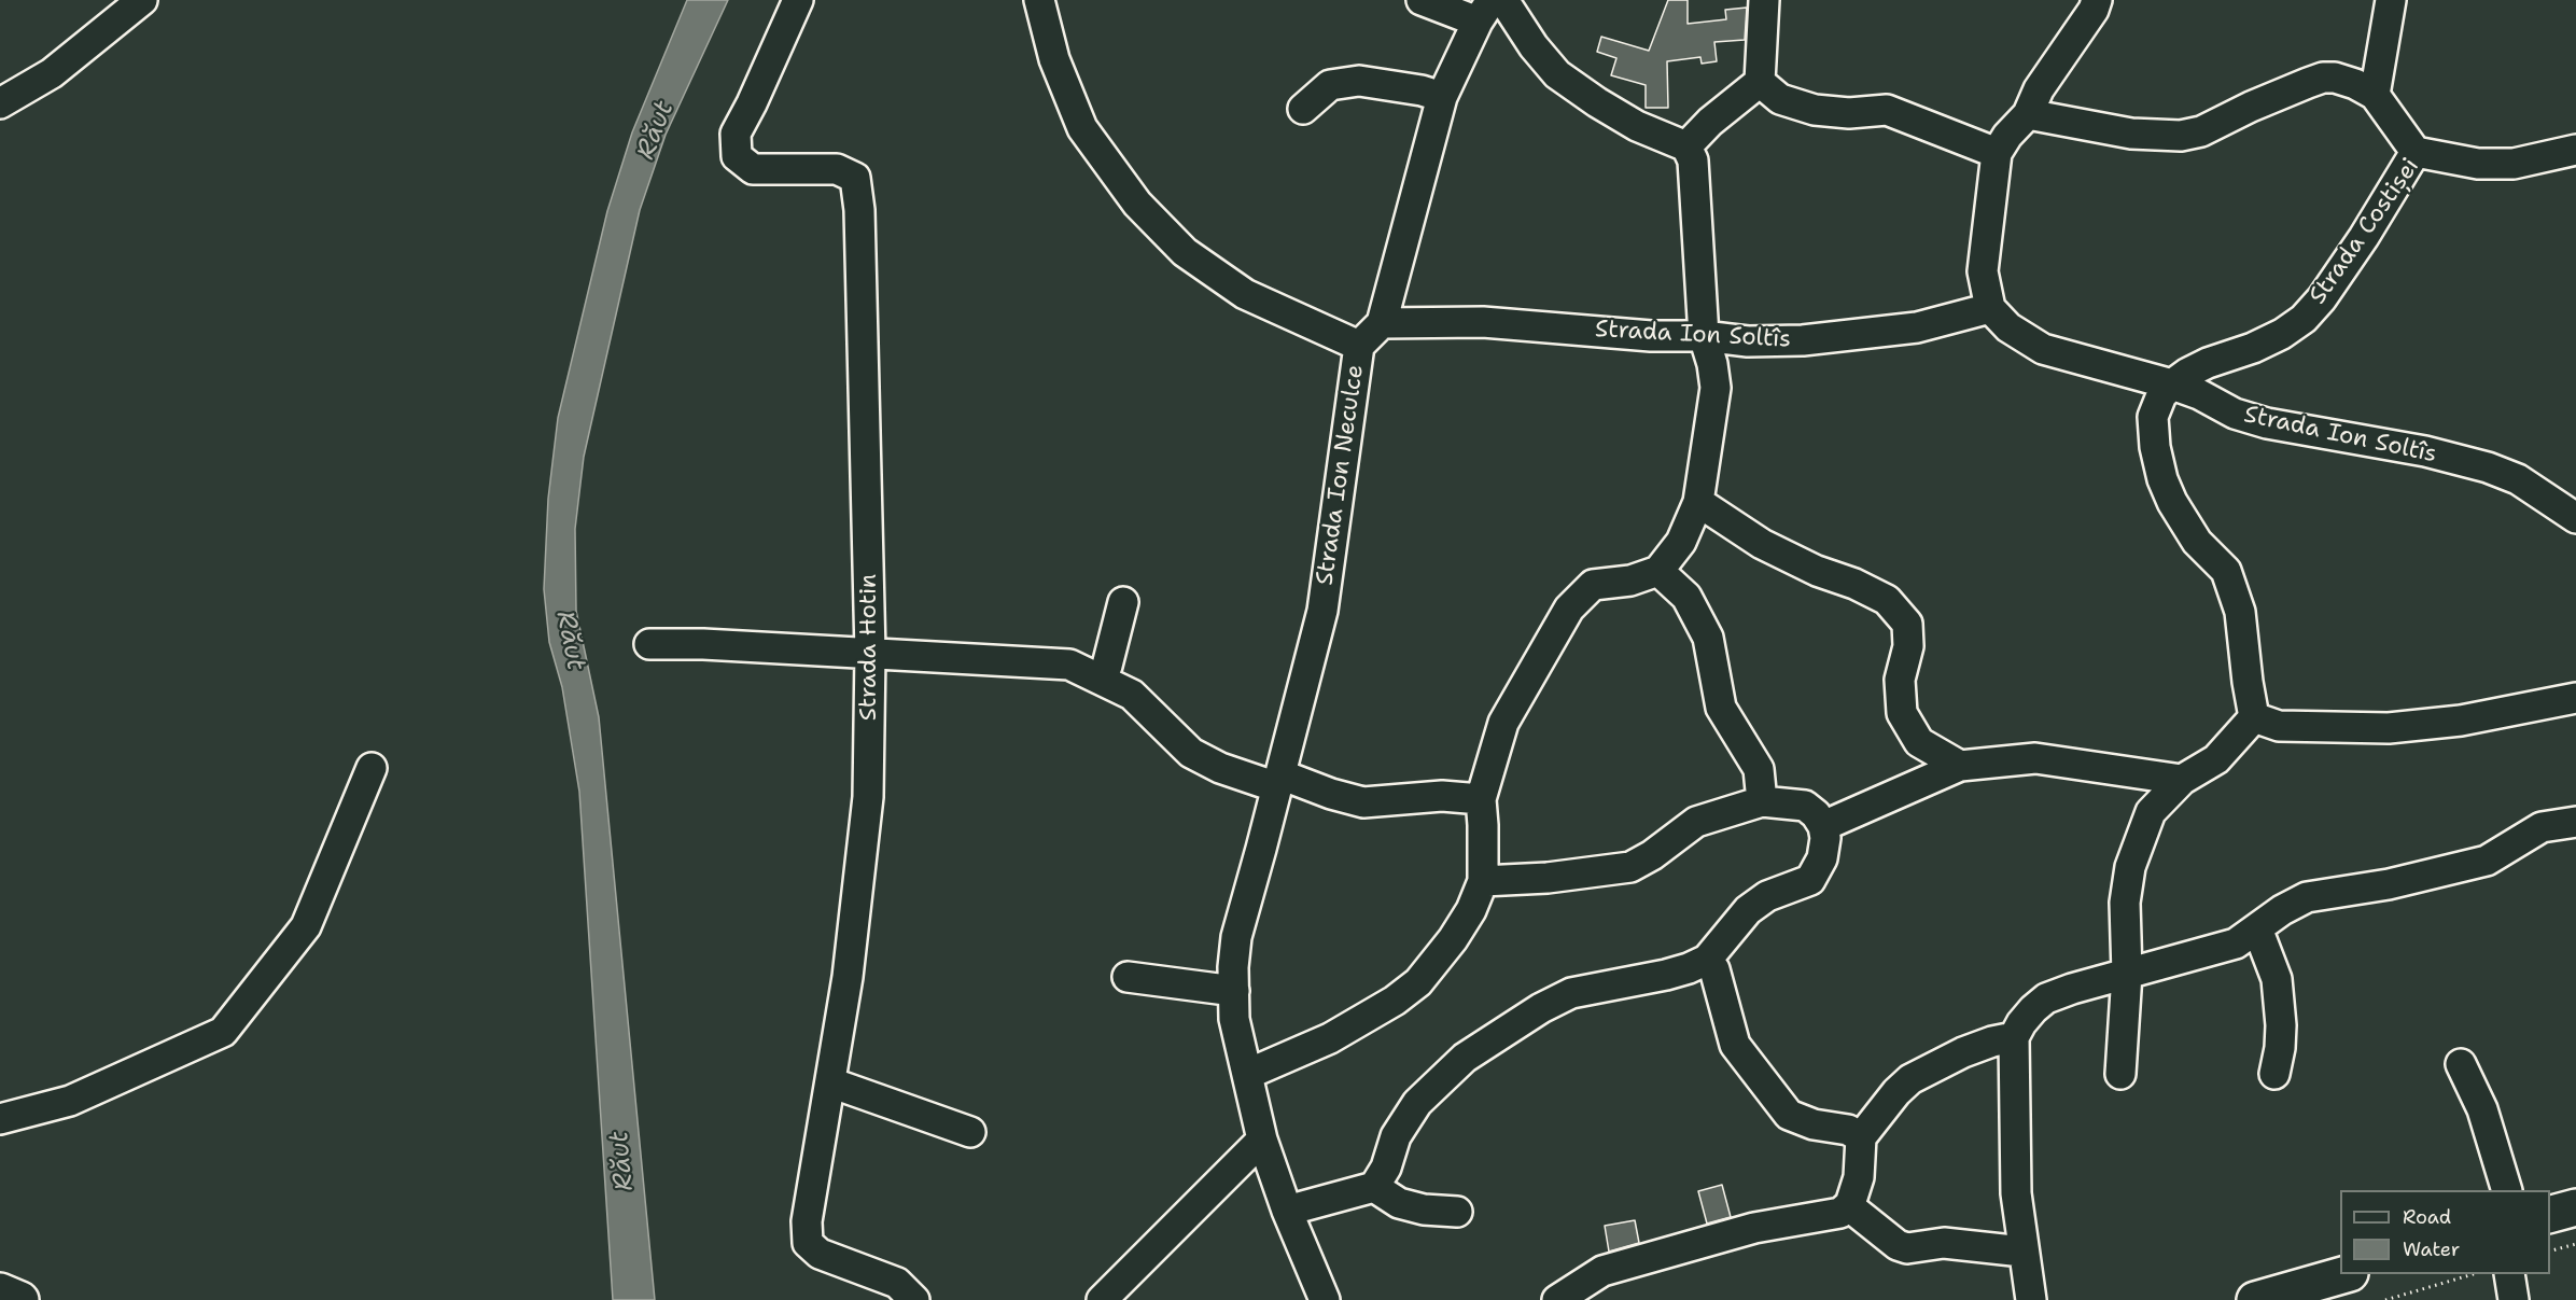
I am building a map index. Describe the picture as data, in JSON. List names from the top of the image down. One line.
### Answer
{"streets":{"street":["Strada Costișei","Strada Ion Soltîs","Strada Ion Neculce","Strada Hotin"]},"crossings":[["Strada Costișei","Strada Ion Soltîs"],["Strada Ion Soltîs","Strada Ion Neculce"]],"water":["Răut"],"legend":["Road","Water"]}
